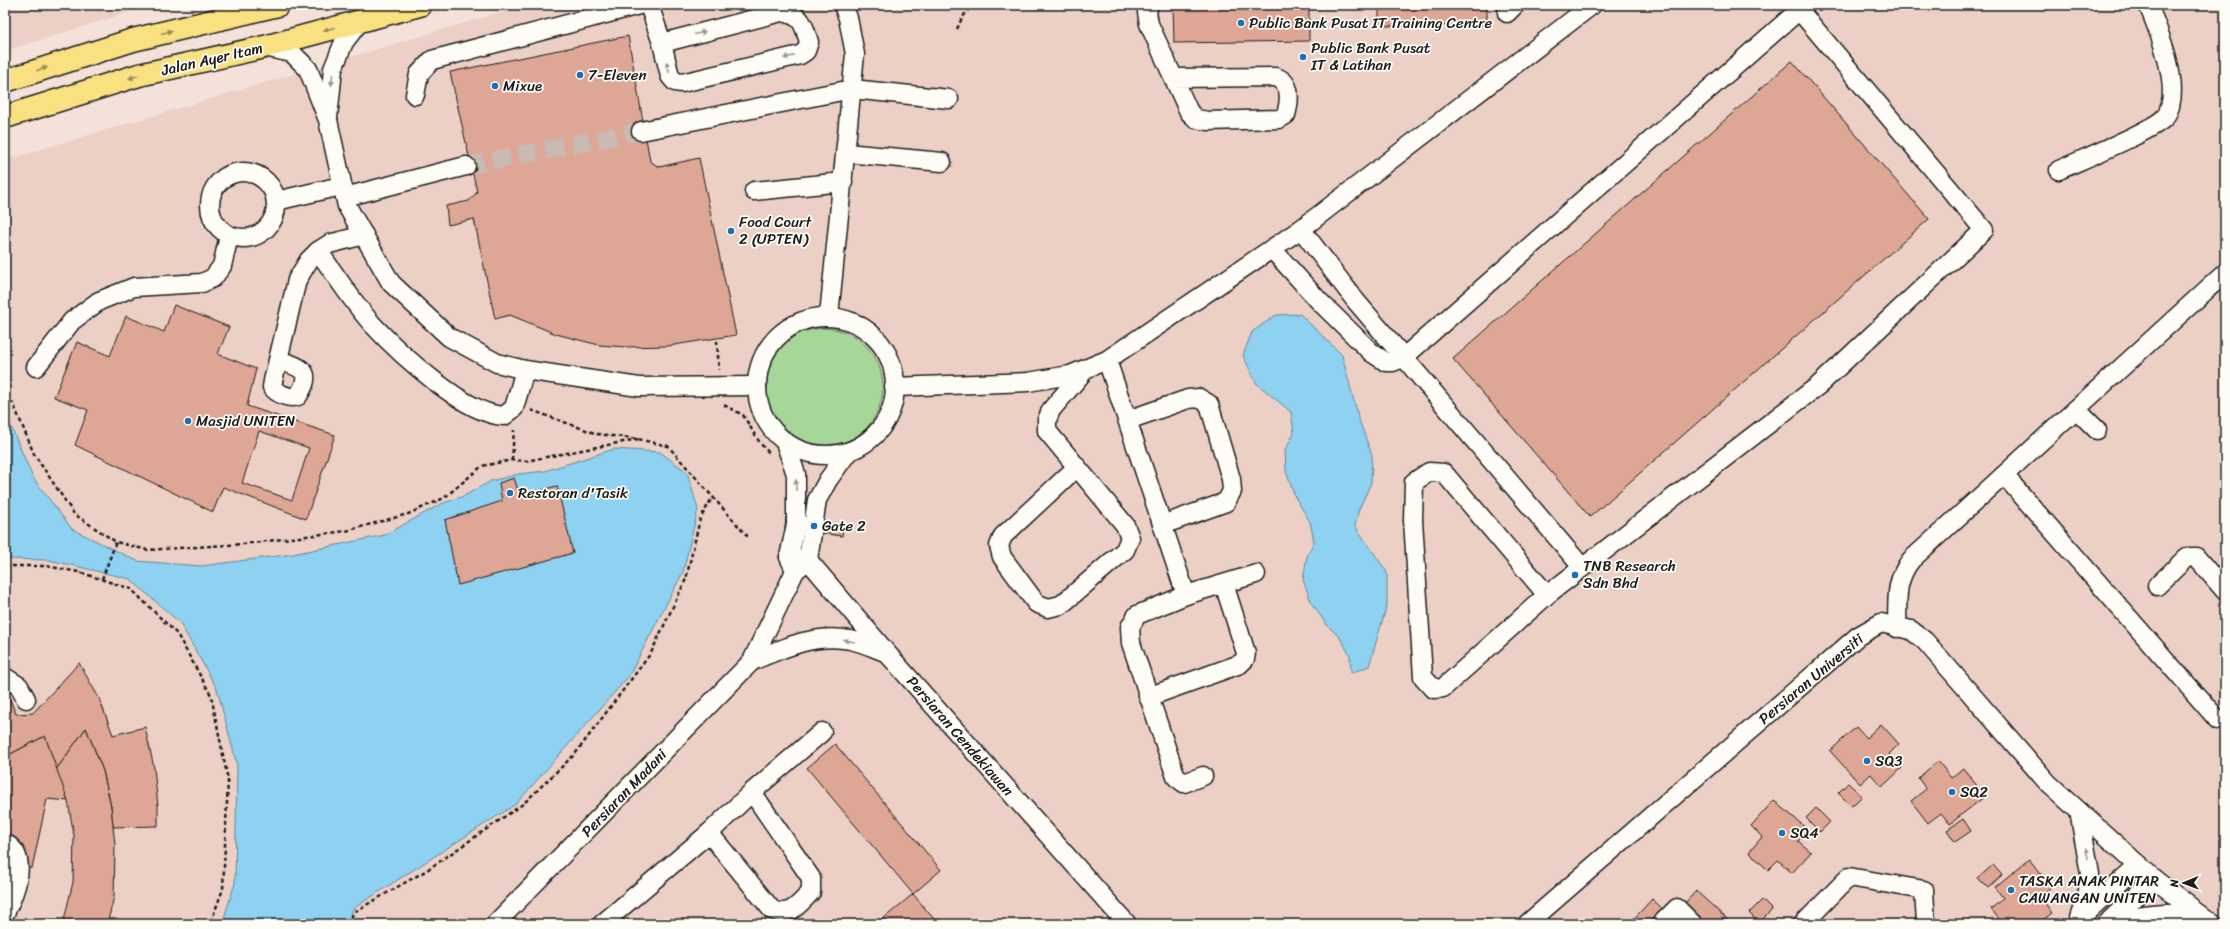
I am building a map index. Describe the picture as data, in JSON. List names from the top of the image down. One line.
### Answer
{"streets":{"main road":["Jalan Ayer Itam"],"street":["Persiaran Universiti","Persiaran Cendekiawan","Persiaran Madani"]},"places":["Public Bank Pusat IT Training Centre","Public Bank Pusat IT & Latihan","7-Eleven","Mixue","Food Court 2 (UPTEN)","Masjid UNITEN","Restoran d'Tasik","Gate 2","TNB Research Sdn Bhd","SQ3","SQ2","SQ4","TASKA ANAK PINTAR CAWANGAN UNITEN"],"north":"left"}
